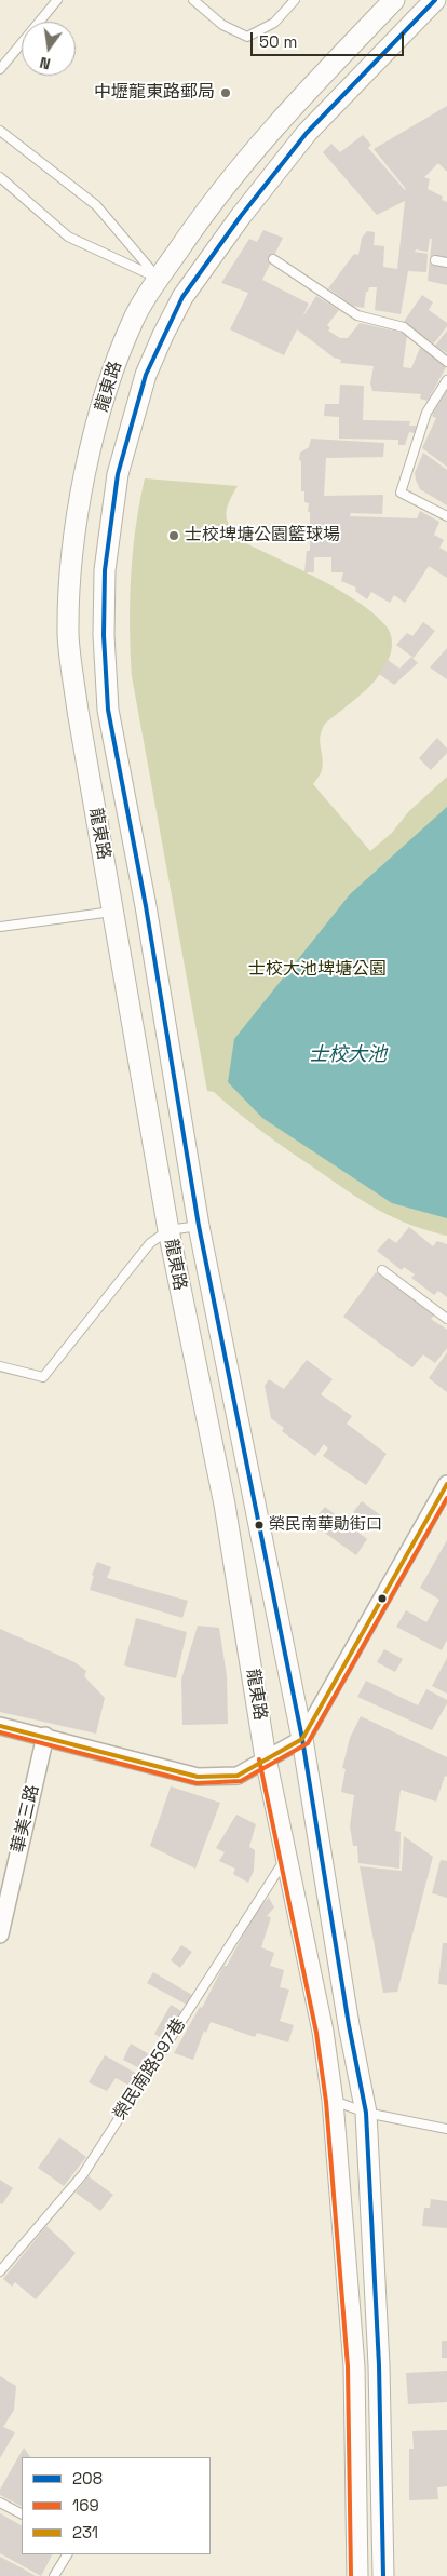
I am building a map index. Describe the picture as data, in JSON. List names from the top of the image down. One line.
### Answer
{"streets":{"street":["龍東路","華美三路"],"lane":["榮民南路597巷"]},"crossings":[["龍東路","榮民南路597巷"]],"water":["士校大池"],"parks":["士校大池埤塘公園"],"places":["中壢龍東路郵局","士校埤塘公園籃球場","榮民南華勛街口"],"lines":["transit line 208","transit line 231","transit line 169"],"legend":["208","169","231"],"scale_bar":"50 m","north":"bottom"}
